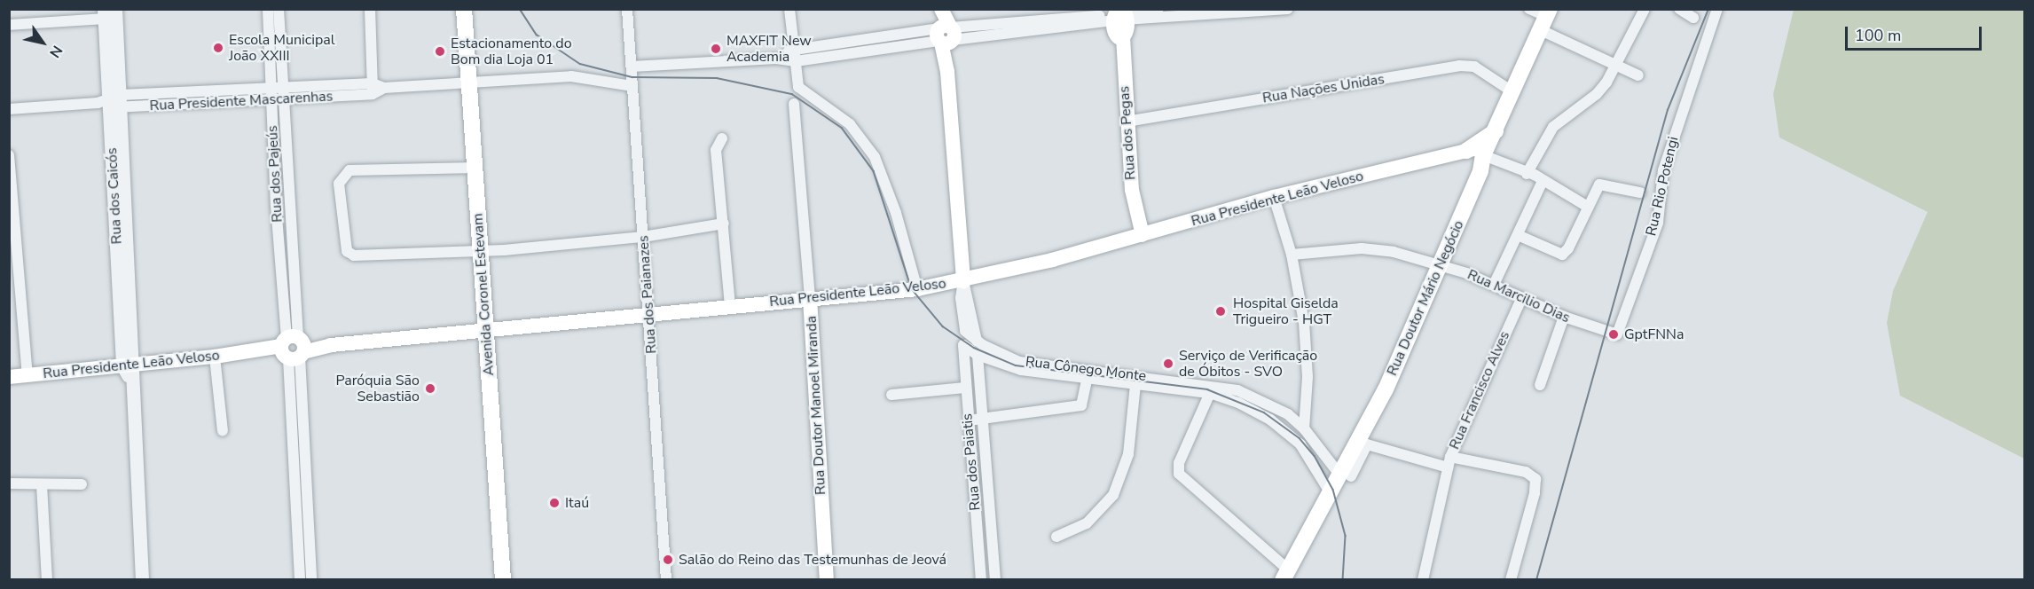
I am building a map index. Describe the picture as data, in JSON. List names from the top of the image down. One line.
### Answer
{"streets":{"main road":["Rua dos Pegas","Rua Presidente Leão Veloso","Avenida Coronel Estevam","Rua Doutor Mário Negócio","Rua Doutor Manoel Miranda"],"street":["Rua Nações Unidas","Rua Presidente Mascarenhas","Rua dos Pajeús","Rua Rio Potengi","Rua dos Caicós","Rua dos Paianazes","Rua Marcilio Dias","Rua Cônego Monte","Rua Francisco Alves","Rua dos Paiatis"]},"crossings":[["Rua Nações Unidas","Rua dos Pegas"],["Rua Nações Unidas","Rua Doutor Mário Negócio"],["Rua Presidente Mascarenhas","Rua dos Pajeús"],["Rua Presidente Mascarenhas","Rua dos Caicós"],["Rua Presidente Mascarenhas","Avenida Coronel Estevam"],["Rua Presidente Mascarenhas","Rua dos Paianazes"],["Rua dos Pegas","Rua Presidente Leão Veloso"],["Rua dos Pajeús","Rua Presidente Leão Veloso"],["Rua Rio Potengi","Rua Marcilio Dias"],["Rua dos Caicós","Rua Presidente Leão Veloso"],["Rua Presidente Leão Veloso","Avenida Coronel Estevam"],["Rua Presidente Leão Veloso","Rua dos Paianazes"],["Rua Presidente Leão Veloso","Rua Cônego Monte"],["Rua Presidente Leão Veloso","Rua Doutor Manoel Miranda"],["Rua Marcilio Dias","Rua Doutor Mário Negócio"],["Rua Marcilio Dias","Rua Francisco Alves"],["Rua Doutor Mário Negócio","Rua Cônego Monte"],["Rua Cônego Monte","Rua dos Paiatis"]],"places":["Escola Municipal João XXIII","MAXFIT New Academia","Estacionamento do Bom dia Loja 01","Hospital Giselda Trigueiro - HGT","GptFNNa","Serviço de Verificação de Óbitos - SVO","Paróquia São Sebastião","Itaú","Salão do Reino das Testemunhas de Jeová"],"scale_bar":"100 m","north":"bottom right"}
